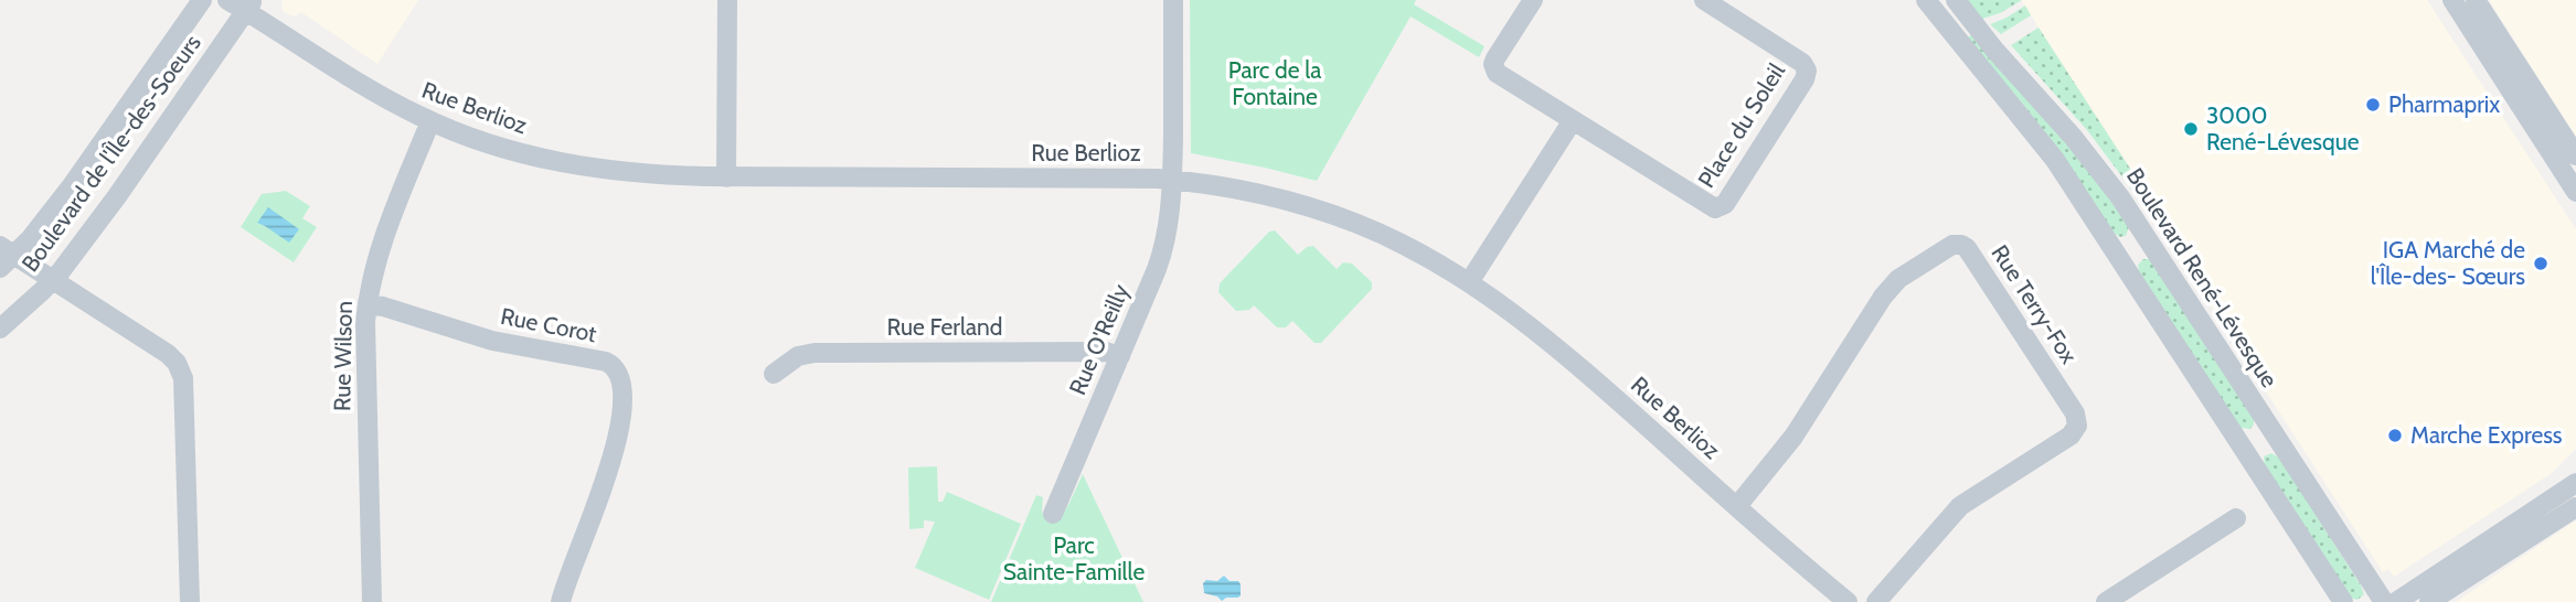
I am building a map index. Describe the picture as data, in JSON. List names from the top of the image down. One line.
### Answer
{"streets":{"street":["Rue Berlioz","Place du Soleil","Boulevard de l'Île-des-Soeurs","Boulevard René-Lévesque","Rue Terry-Fox","Rue Corot","Rue Ferland","Rue O'Reilly","Rue Wilson"]},"crossings":[["Rue Berlioz","Boulevard de l'Île-des-Soeurs"],["Rue Berlioz","Rue Terry-Fox"],["Rue Berlioz","Rue O'Reilly"],["Rue Berlioz","Rue Wilson"],["Rue Corot","Rue Wilson"],["Rue Ferland","Rue O'Reilly"]],"parks":["Parc de la Fontaine","Parc Sainte-Famille"],"places":["Pharmaprix","3000 René-Lévesque","IGA Marché de l'Île-des- Sœurs","Marche Express"]}
